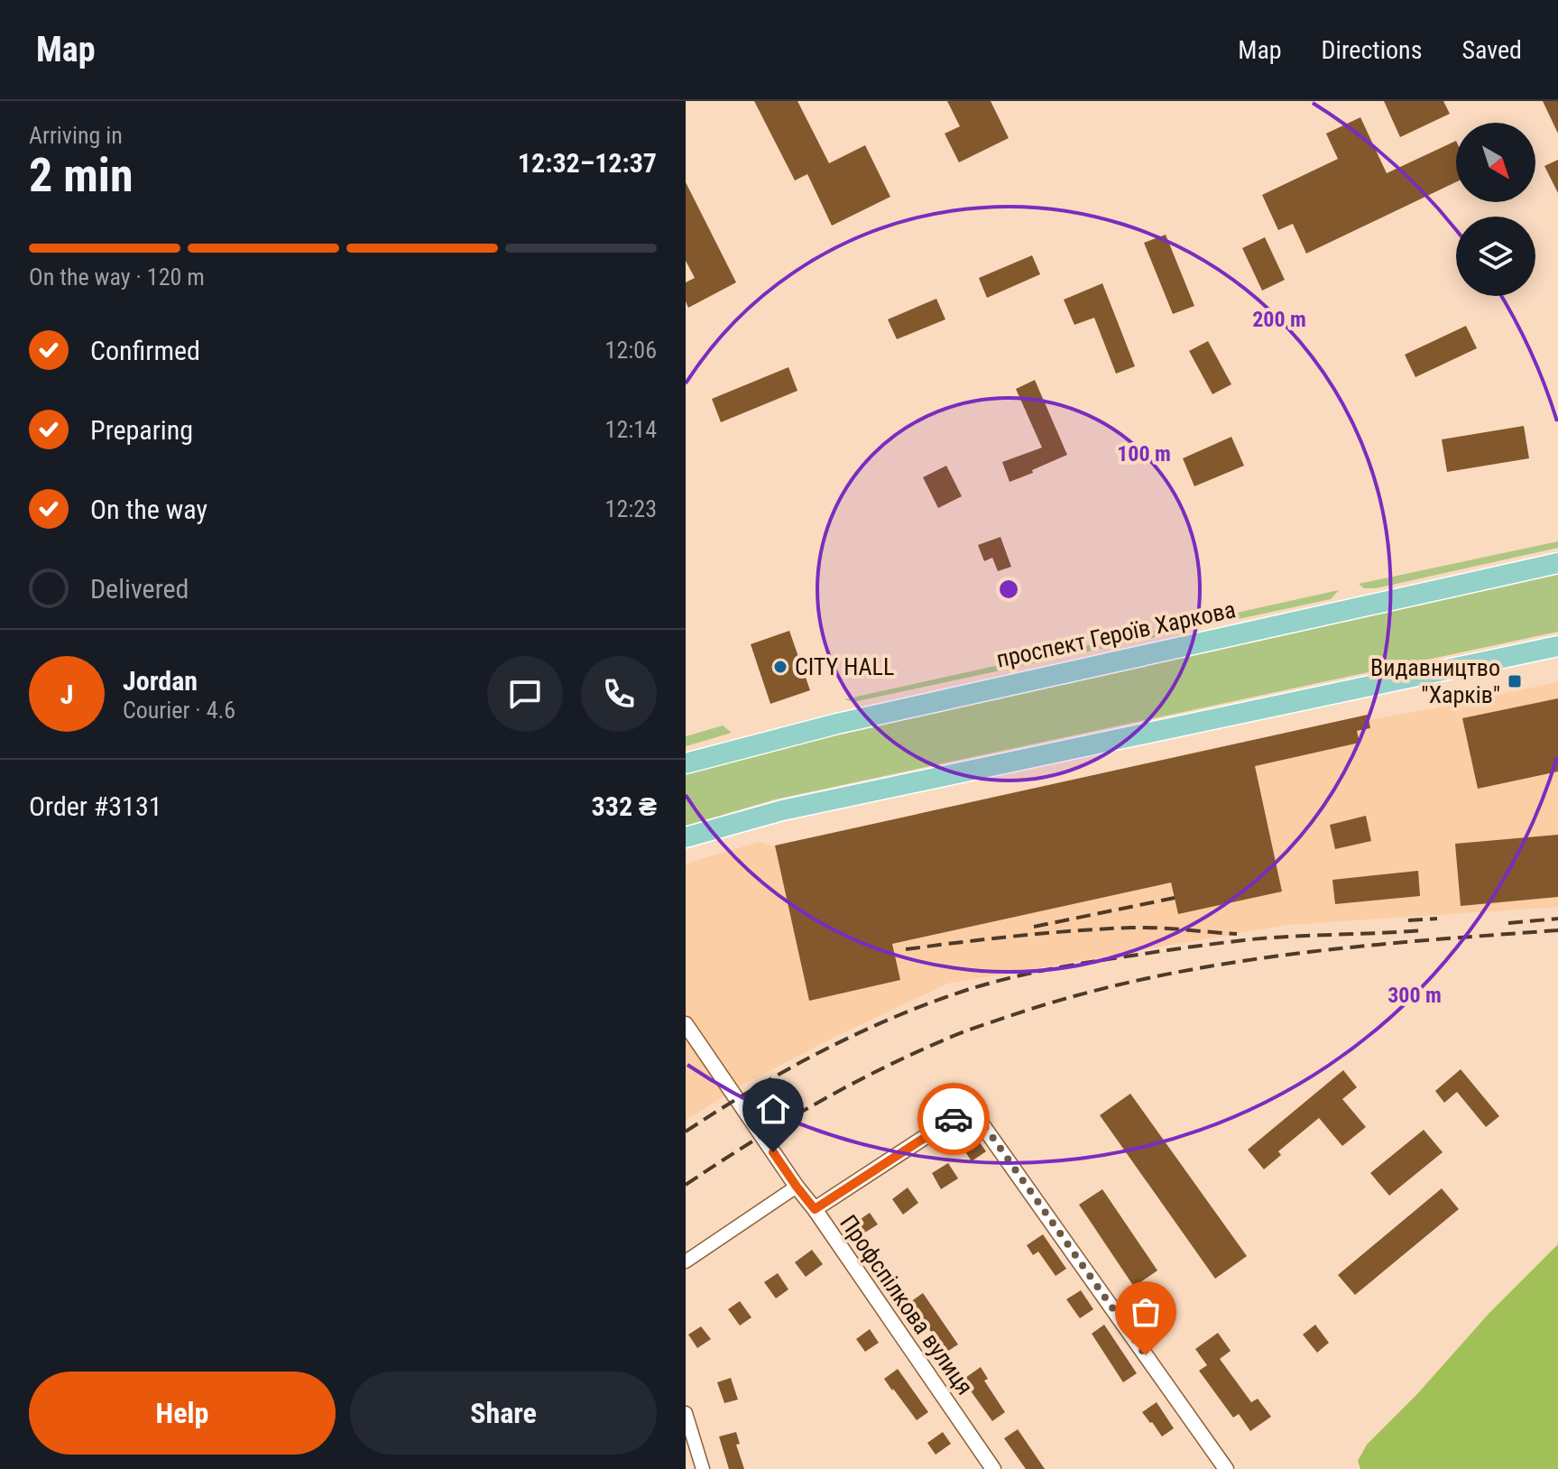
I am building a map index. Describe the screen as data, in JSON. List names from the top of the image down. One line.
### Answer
{"streets":{"main road":["проспект Героїв Харкова"],"street":["Профспілкова вулиця"]},"places":{"other":["CITY HALL"],"transit":["Видавництво \"Харків\""]},"north":"bottom right","page":{"header":"Map","nav":["Map","Directions","Saved"],"heading":["2 min","Arriving in","12:32–12:37"],"panel":["Jordan","Courier · 4.6","Order #3131","332 ₴"],"bar":"On the way · 120 m","list":[["Confirmed","12:06"],["Preparing","12:14"],["On the way","12:23"],"Delivered"],"round":"J","buttons":["Help","Share"]},"rings":["200 m","100 m","300 m"]}
